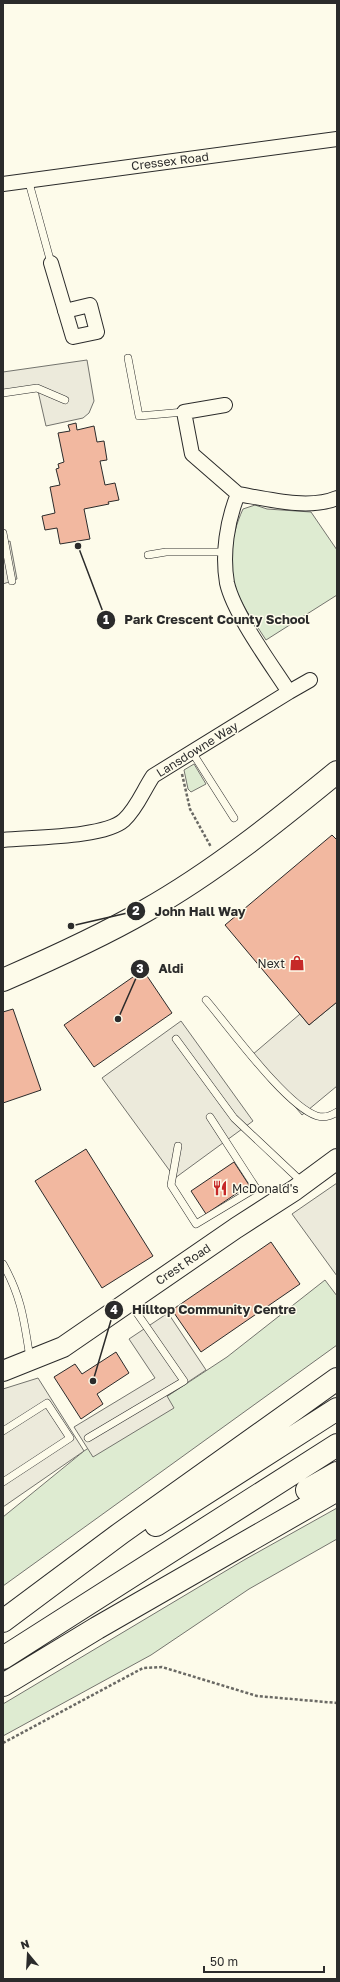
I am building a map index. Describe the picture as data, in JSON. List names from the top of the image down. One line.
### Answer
{"streets":{"street":["Cressex Road","Lansdowne Way","Crest Road"]},"places":{"other":["Park Crescent County School","John Hall Way","Aldi","Hilltop Community Centre"],"shop":["Next"],"restaurant":["McDonald's"]},"scale_bar":"50 m","north":"top"}
